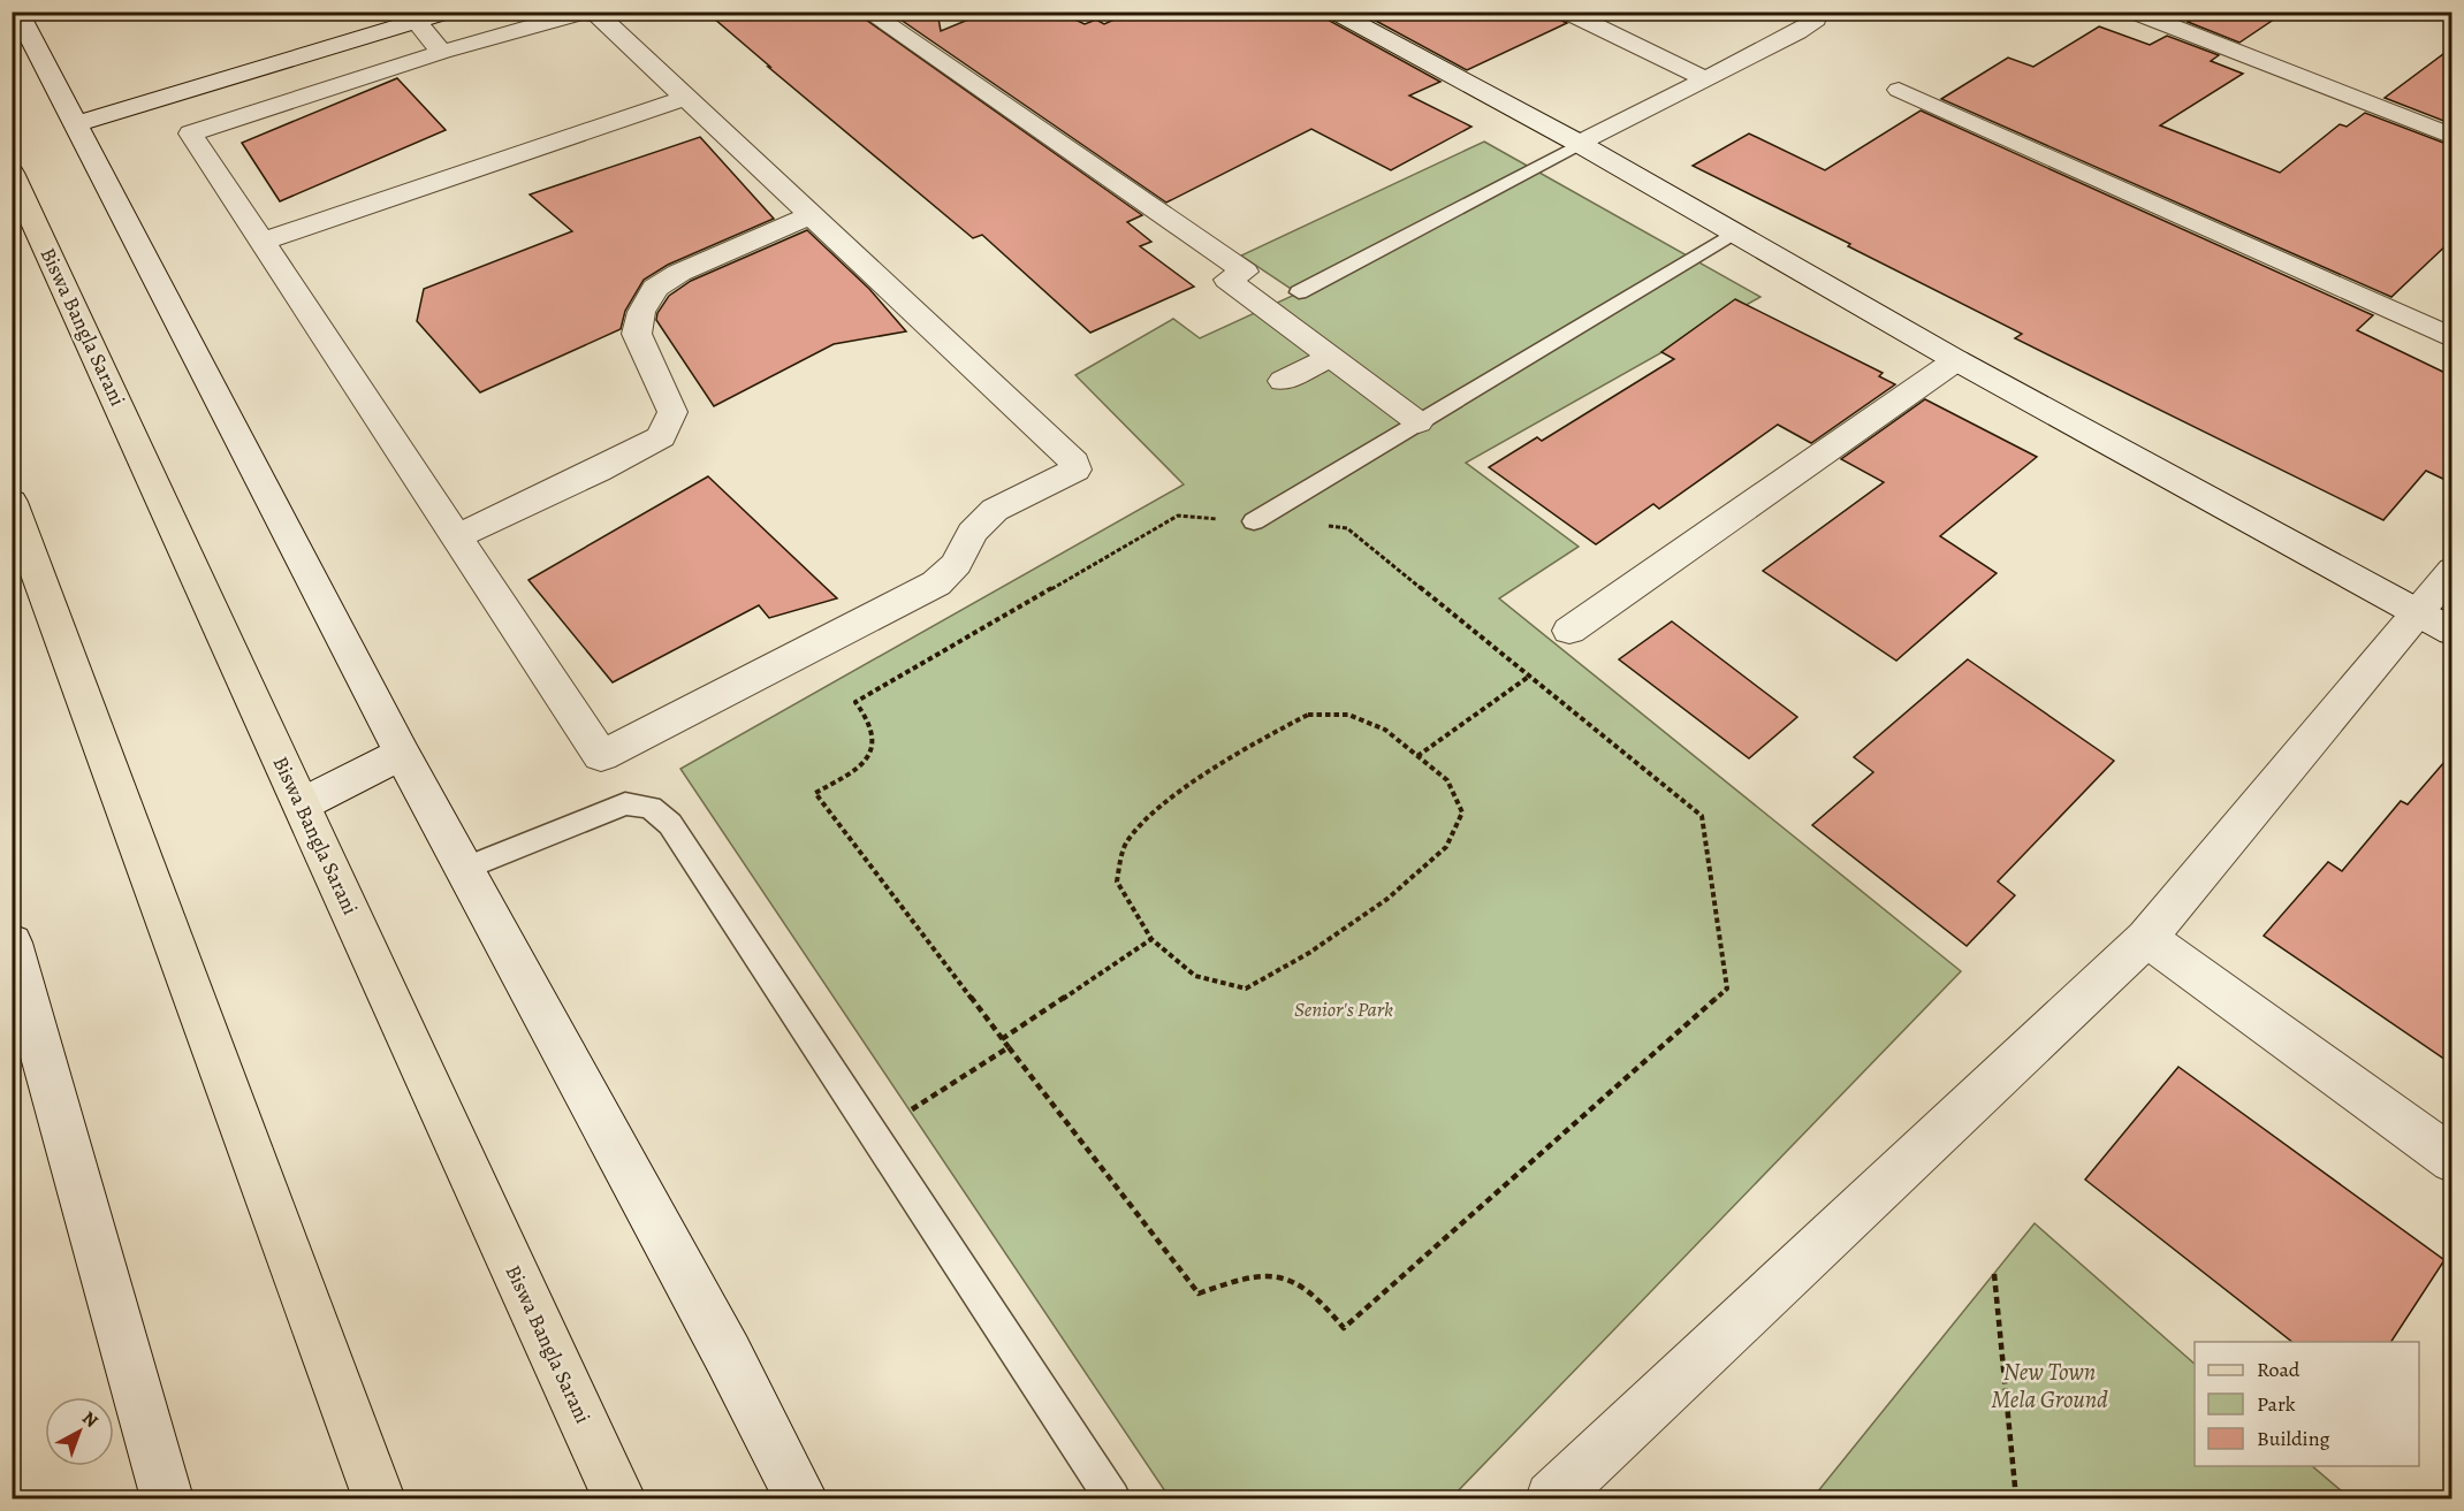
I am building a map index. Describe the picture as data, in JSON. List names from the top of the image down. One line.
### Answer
{"streets":{"main road":["Biswa Bangla Sarani"]},"parks":["Senior's Park","New Town Mela Ground"],"legend":["Road","Park","Building"],"north":"top right"}
